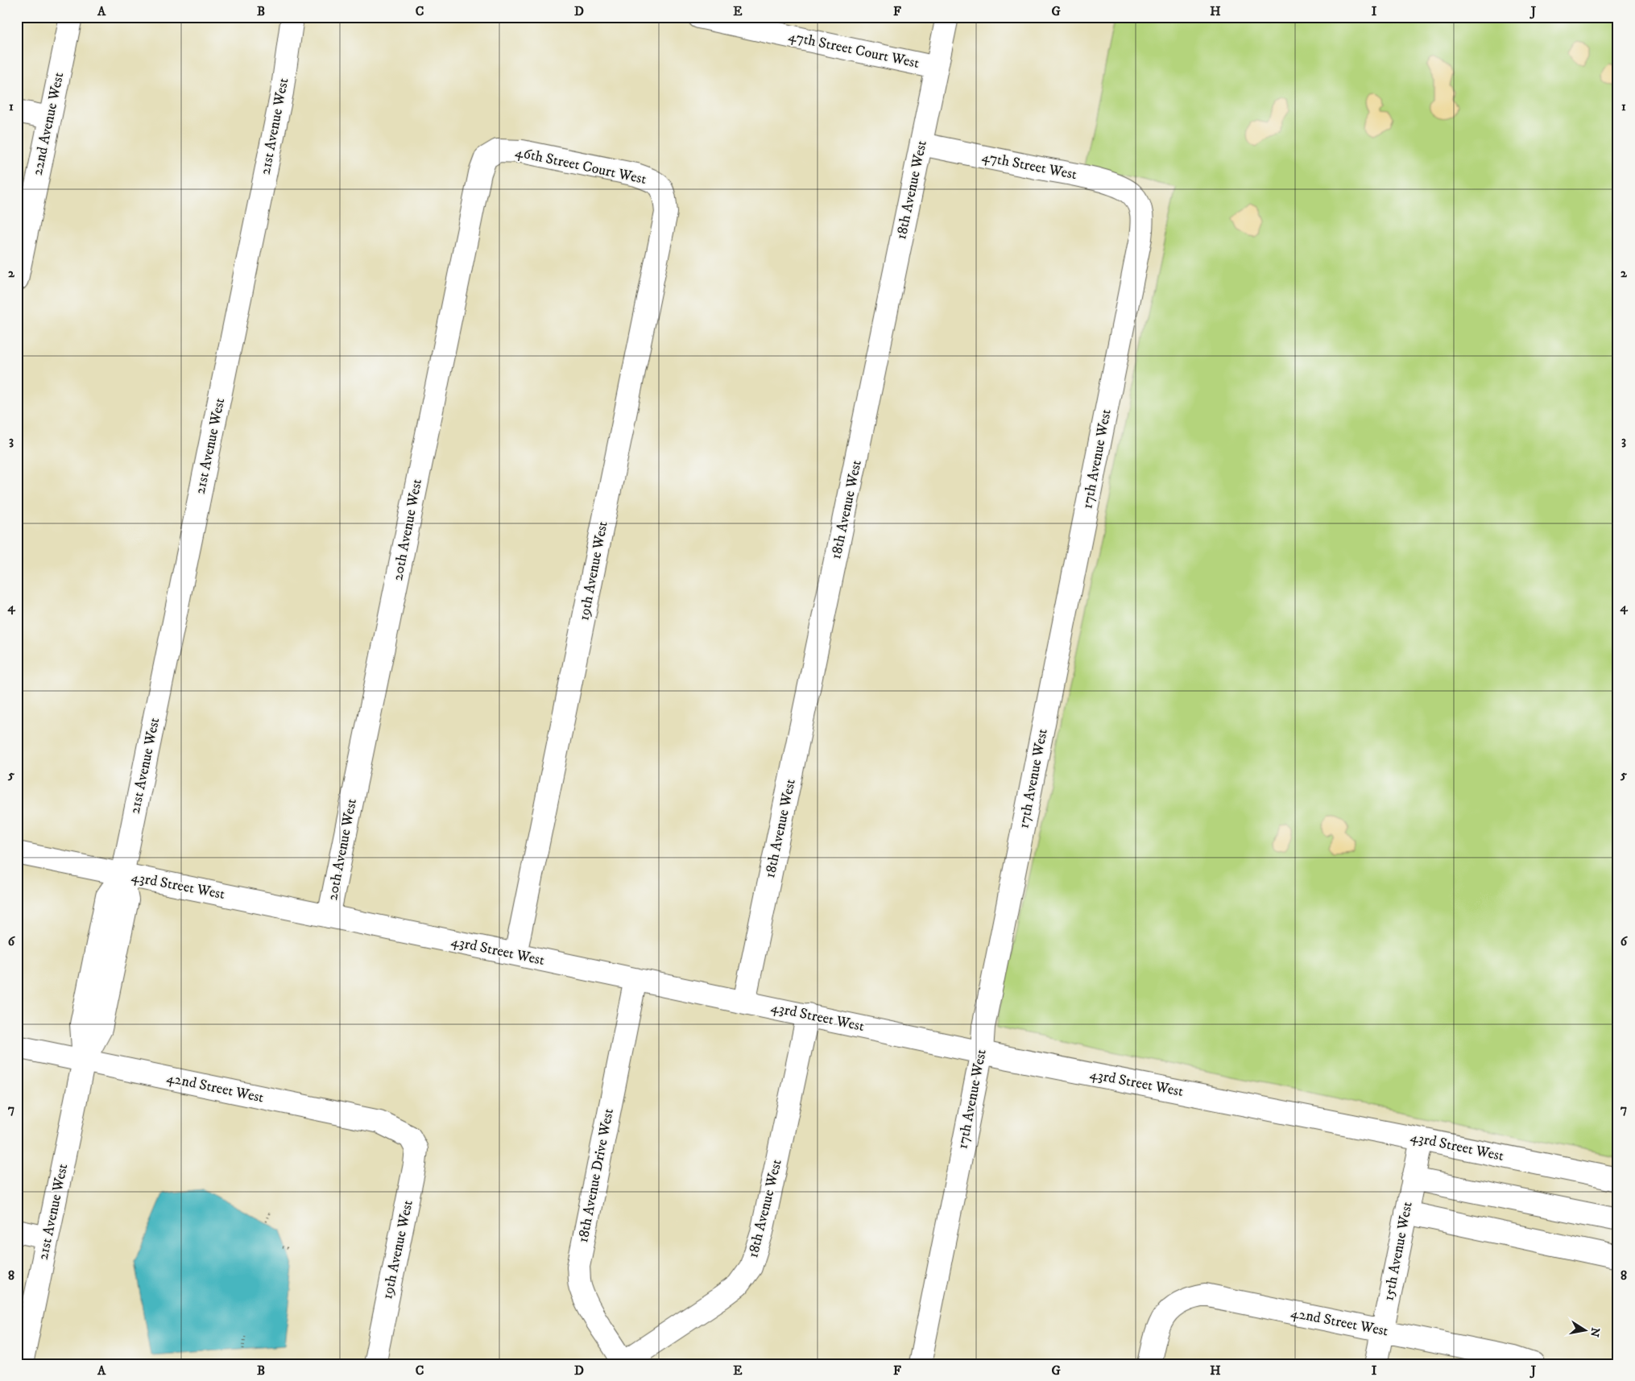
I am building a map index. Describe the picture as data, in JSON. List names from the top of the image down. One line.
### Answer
{"streets":{"street":["47th Street Court West","22nd Avenue West","21st Avenue West","46th Street Court West","47th Street West","18th Avenue West","17th Avenue West","20th Avenue West","19th Avenue West","43rd Street West","42nd Street West","18th Avenue Drive West","15th Avenue West"]},"crossings":[["47th Street Court West","18th Avenue West"],["21st Avenue West","43rd Street West"],["21st Avenue West","42nd Street West"],["46th Street Court West","20th Avenue West"],["46th Street Court West","19th Avenue West"],["47th Street West","18th Avenue West"],["47th Street West","17th Avenue West"],["18th Avenue West","43rd Street West"],["18th Avenue West","18th Avenue Drive West"],["17th Avenue West","43rd Street West"],["20th Avenue West","43rd Street West"],["19th Avenue West","43rd Street West"],["19th Avenue West","42nd Street West"],["43rd Street West","18th Avenue Drive West"],["43rd Street West","15th Avenue West"],["42nd Street West","15th Avenue West"]],"north":"right","grid":{"columns":["A","B","C","D","E","F","G","H","I","J"],"rows":["1","2","3","4","5","6","7","8"]}}
